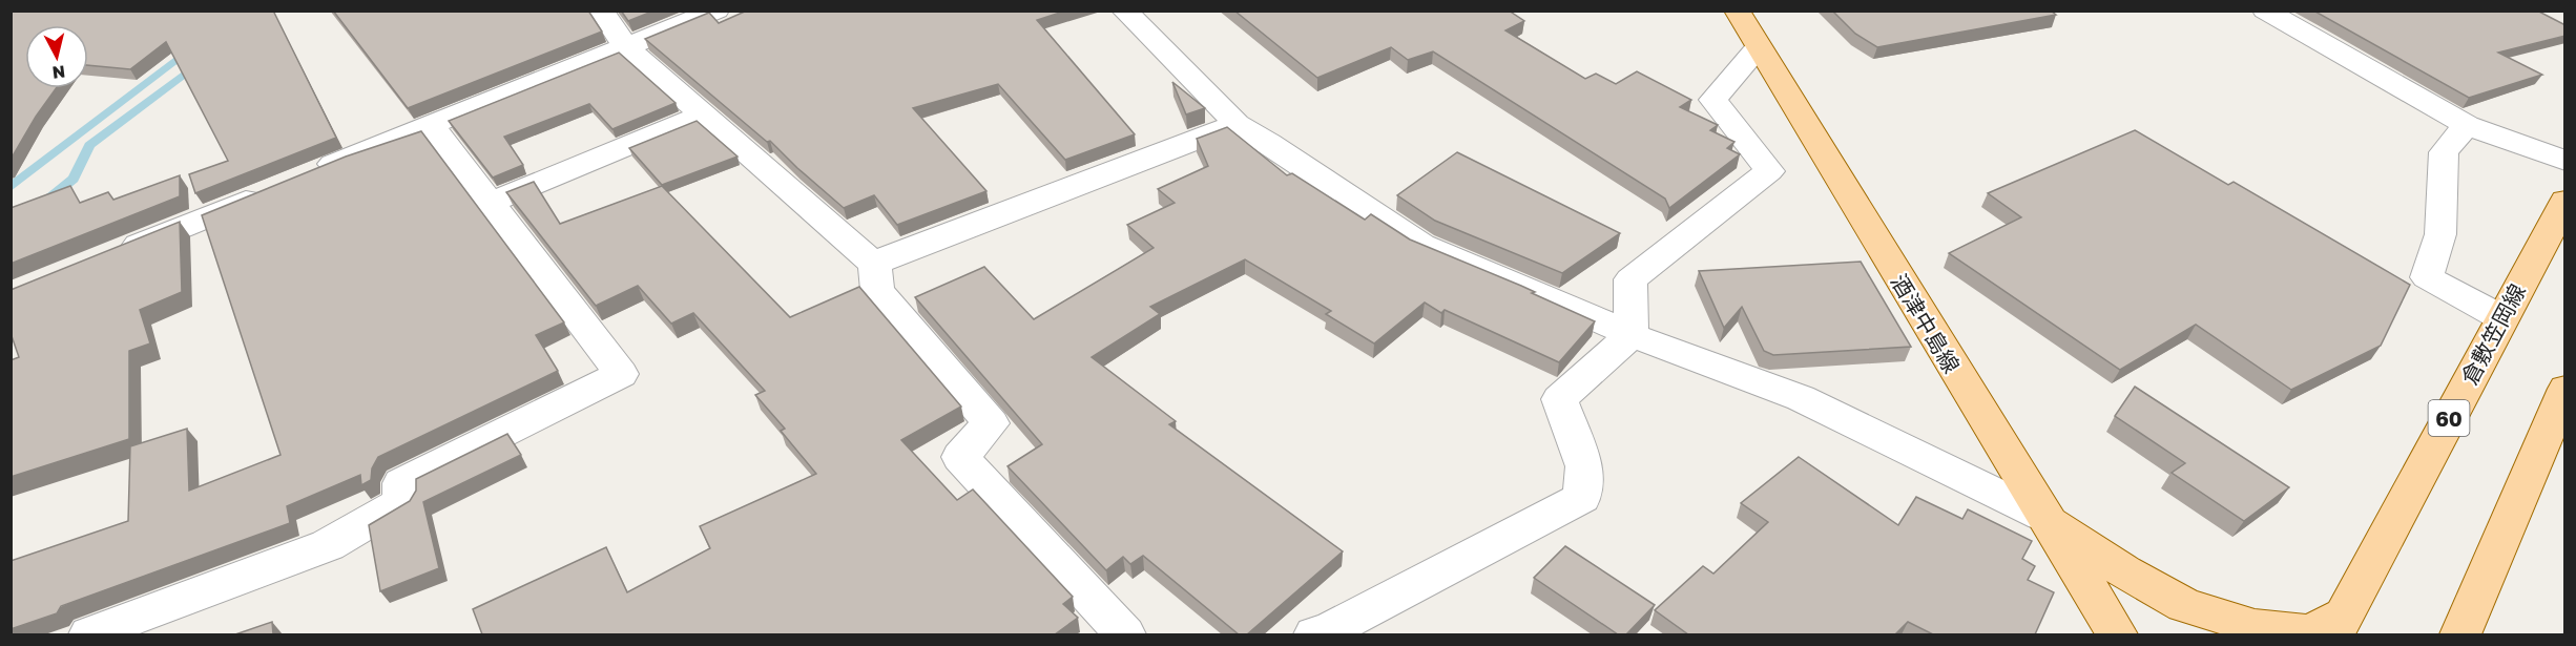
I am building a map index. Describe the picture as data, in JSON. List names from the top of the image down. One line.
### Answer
{"streets":{"main road":["酒津中島線","倉敷笠岡線","60"]},"north":"bottom"}
